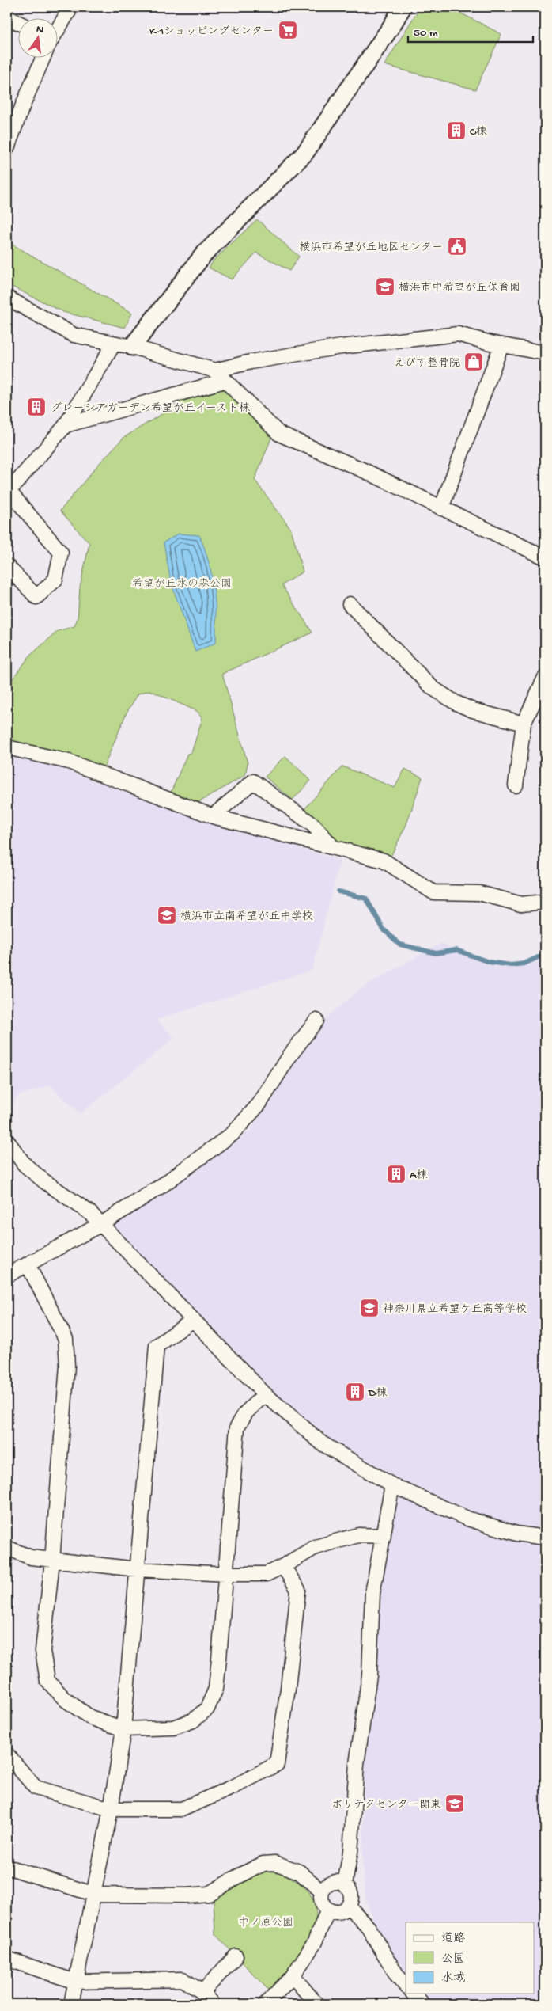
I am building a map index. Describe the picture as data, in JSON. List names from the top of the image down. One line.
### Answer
{"parks":["希望が丘水の森公園","中ノ原公園"],"places":{"supermarket":["K-1ショッピングセンター"],"building":["C棟","グレーシアガーデン希望が丘イースト棟","A棟","D棟"],"public building":["横浜市希望が丘地区センター"],"school or university":["横浜市中希望が丘保育園","横浜市立南希望が丘中学校","神奈川県立希望ケ丘高等学校","ポリテクセンター関東"],"shop":["えびす整骨院"]},"legend":["道路","公園","水域"],"scale_bar":"50 m","north":"top"}
